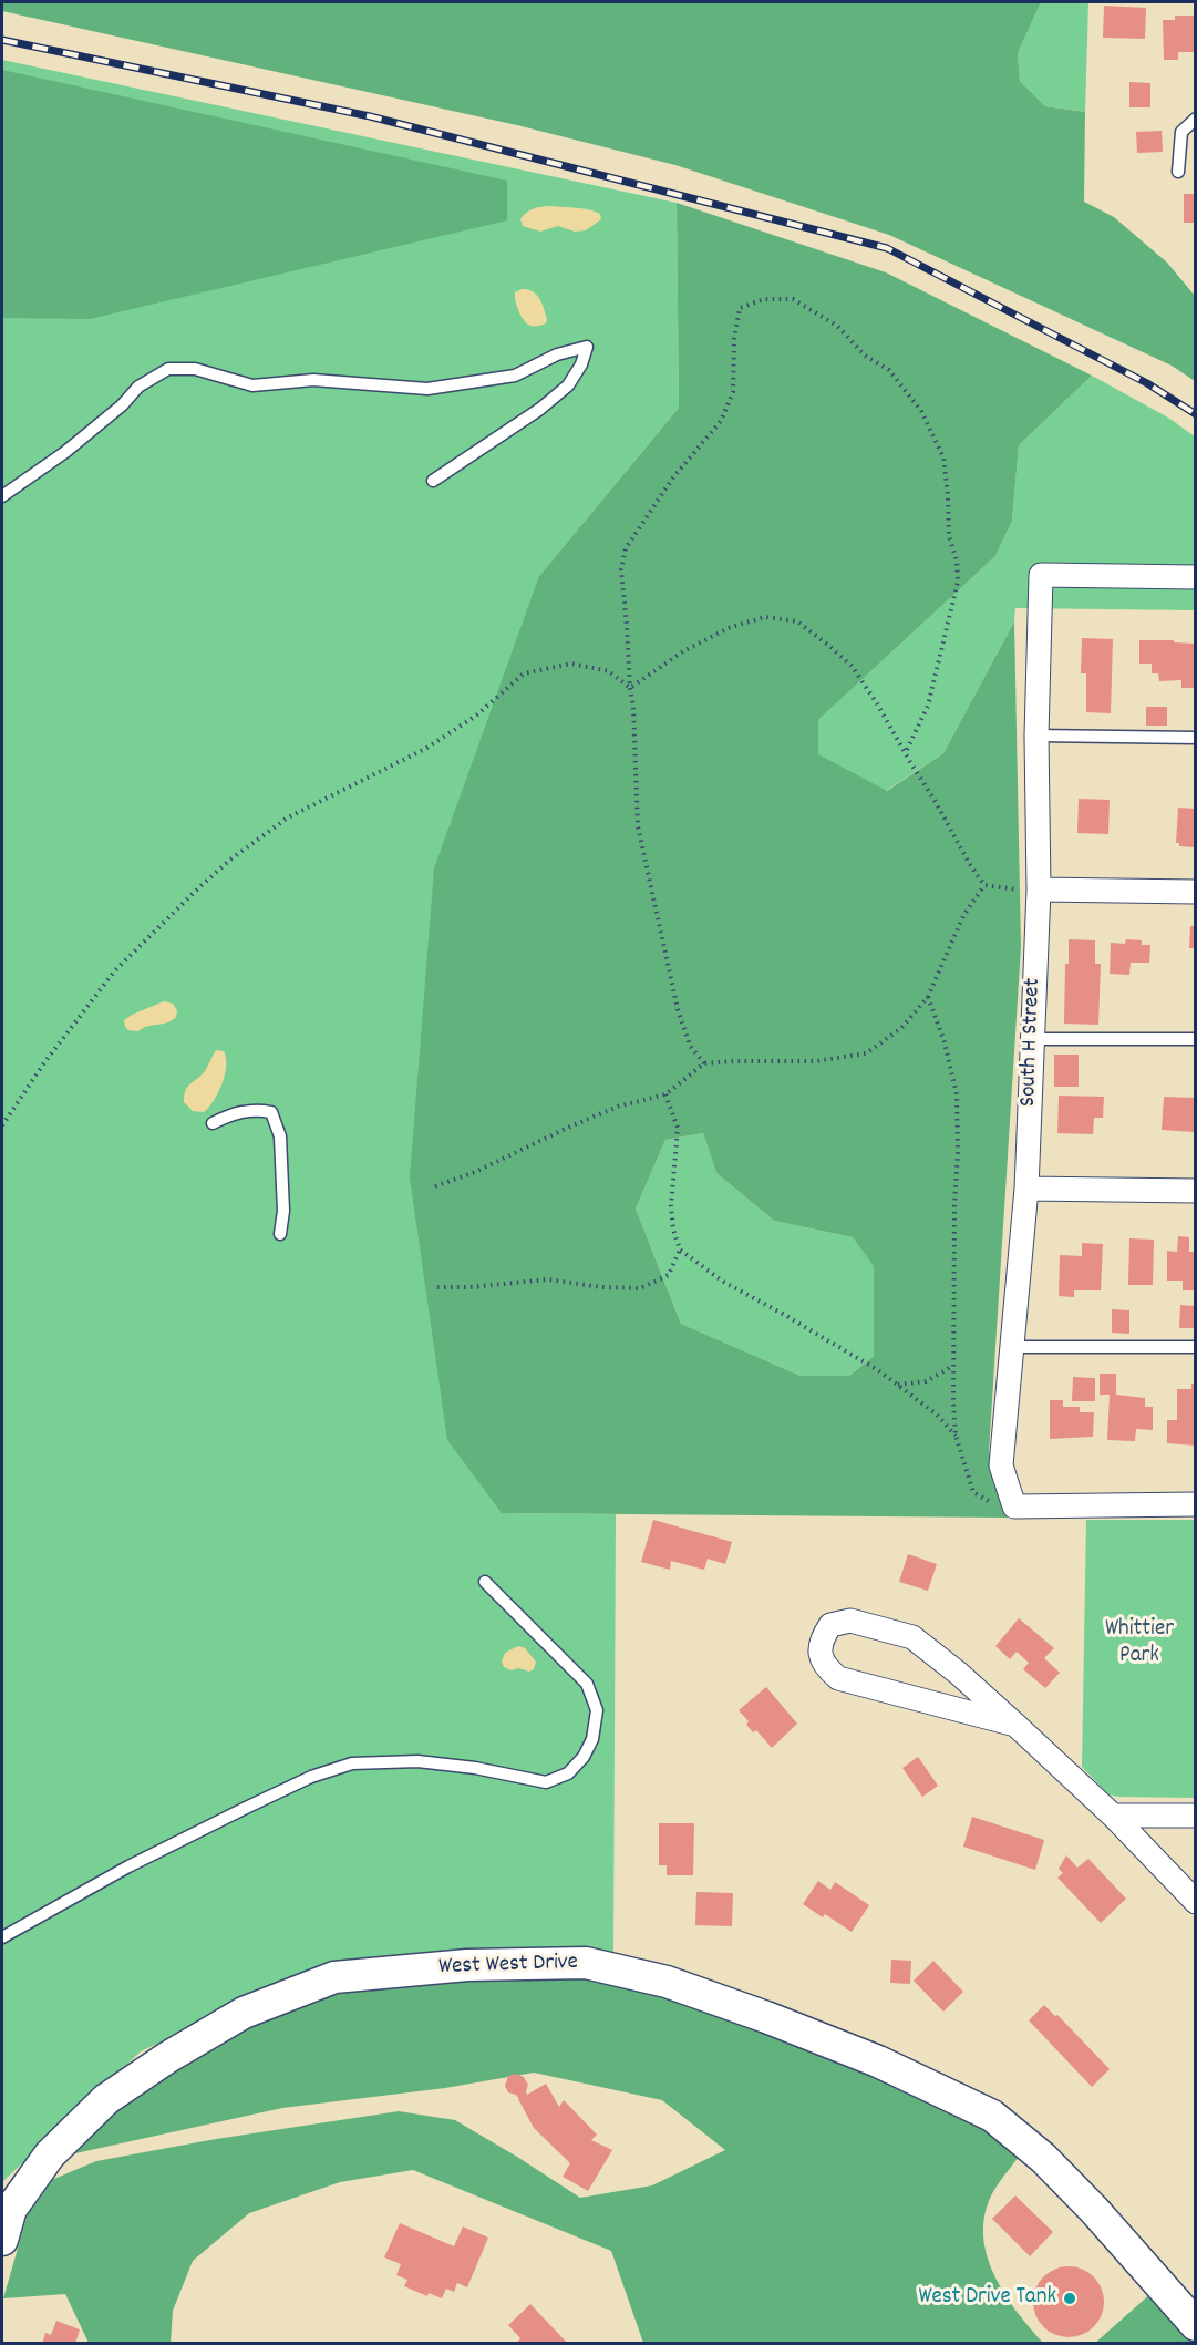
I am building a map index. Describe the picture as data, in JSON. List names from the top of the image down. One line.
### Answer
{"streets":{"street":["South H Street","West West Drive"]},"parks":["Whittier Park"],"places":["West Drive Tank"]}
